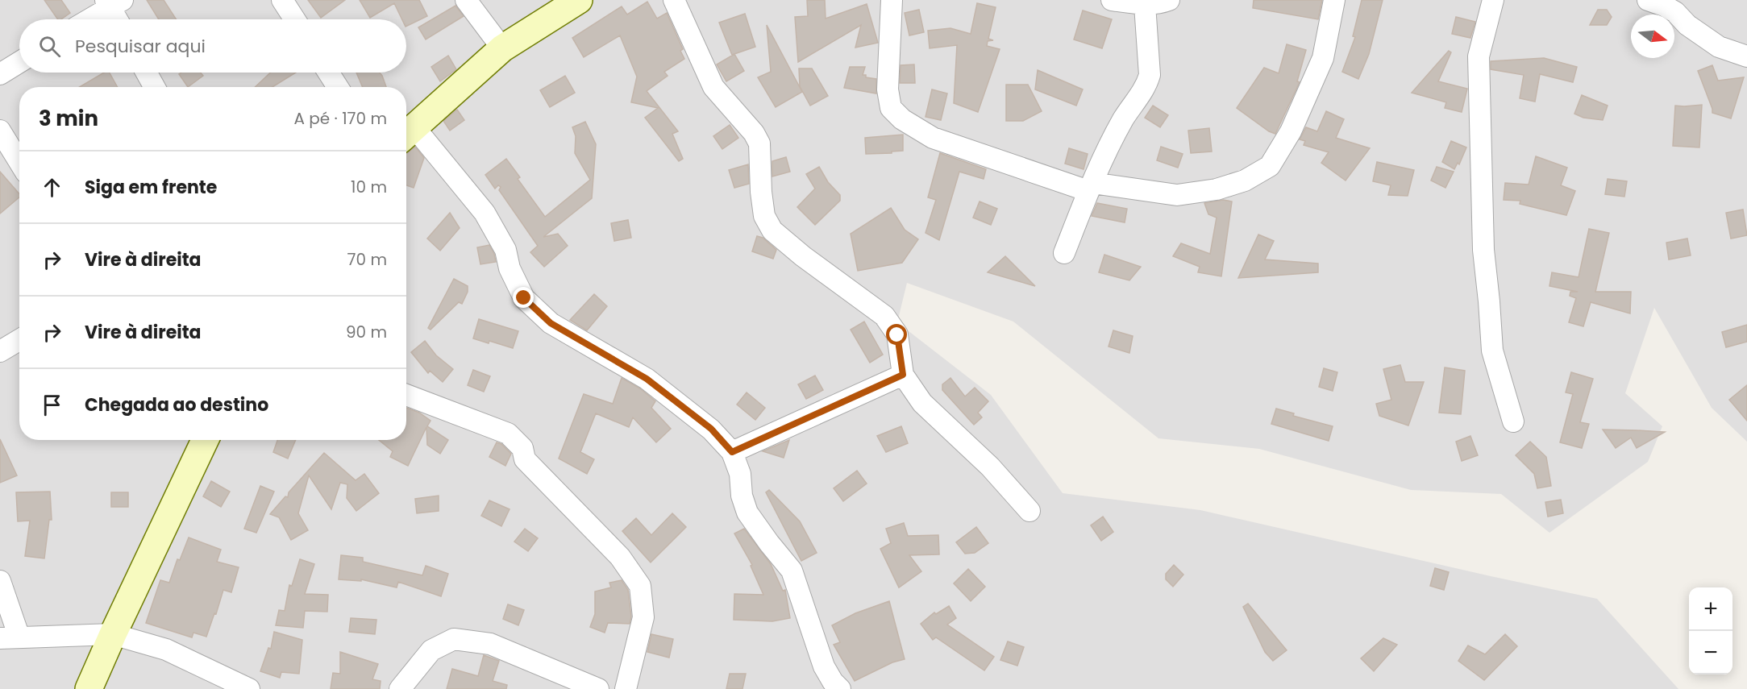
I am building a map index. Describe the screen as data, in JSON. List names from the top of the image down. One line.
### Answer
{"north":"right","page":{"search":"Pesquisar aqui","heading":["3 min","A pé · 170 m"],"list":[["Siga em frente","10 m"],["Vire à direita","70 m"],["Vire à direita","90 m"],"Chegada ao destino"],"map_buttons":["+","−"]}}
